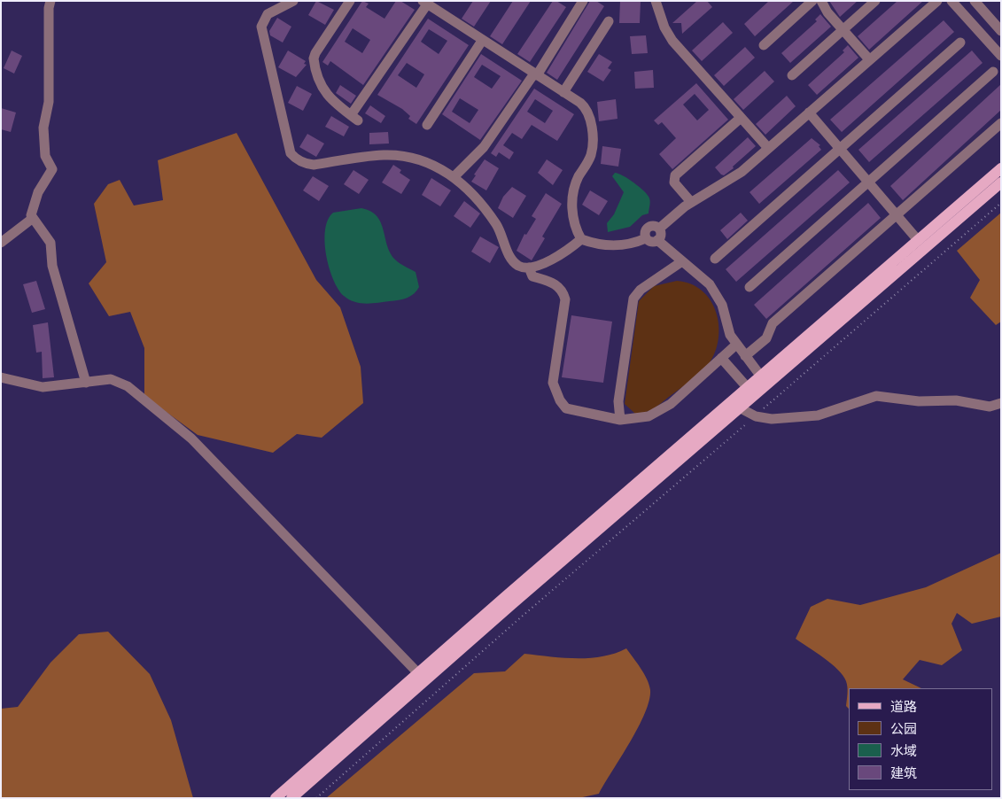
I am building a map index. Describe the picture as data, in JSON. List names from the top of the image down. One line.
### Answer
{"legend":["道路","公园","水域","建筑"]}
